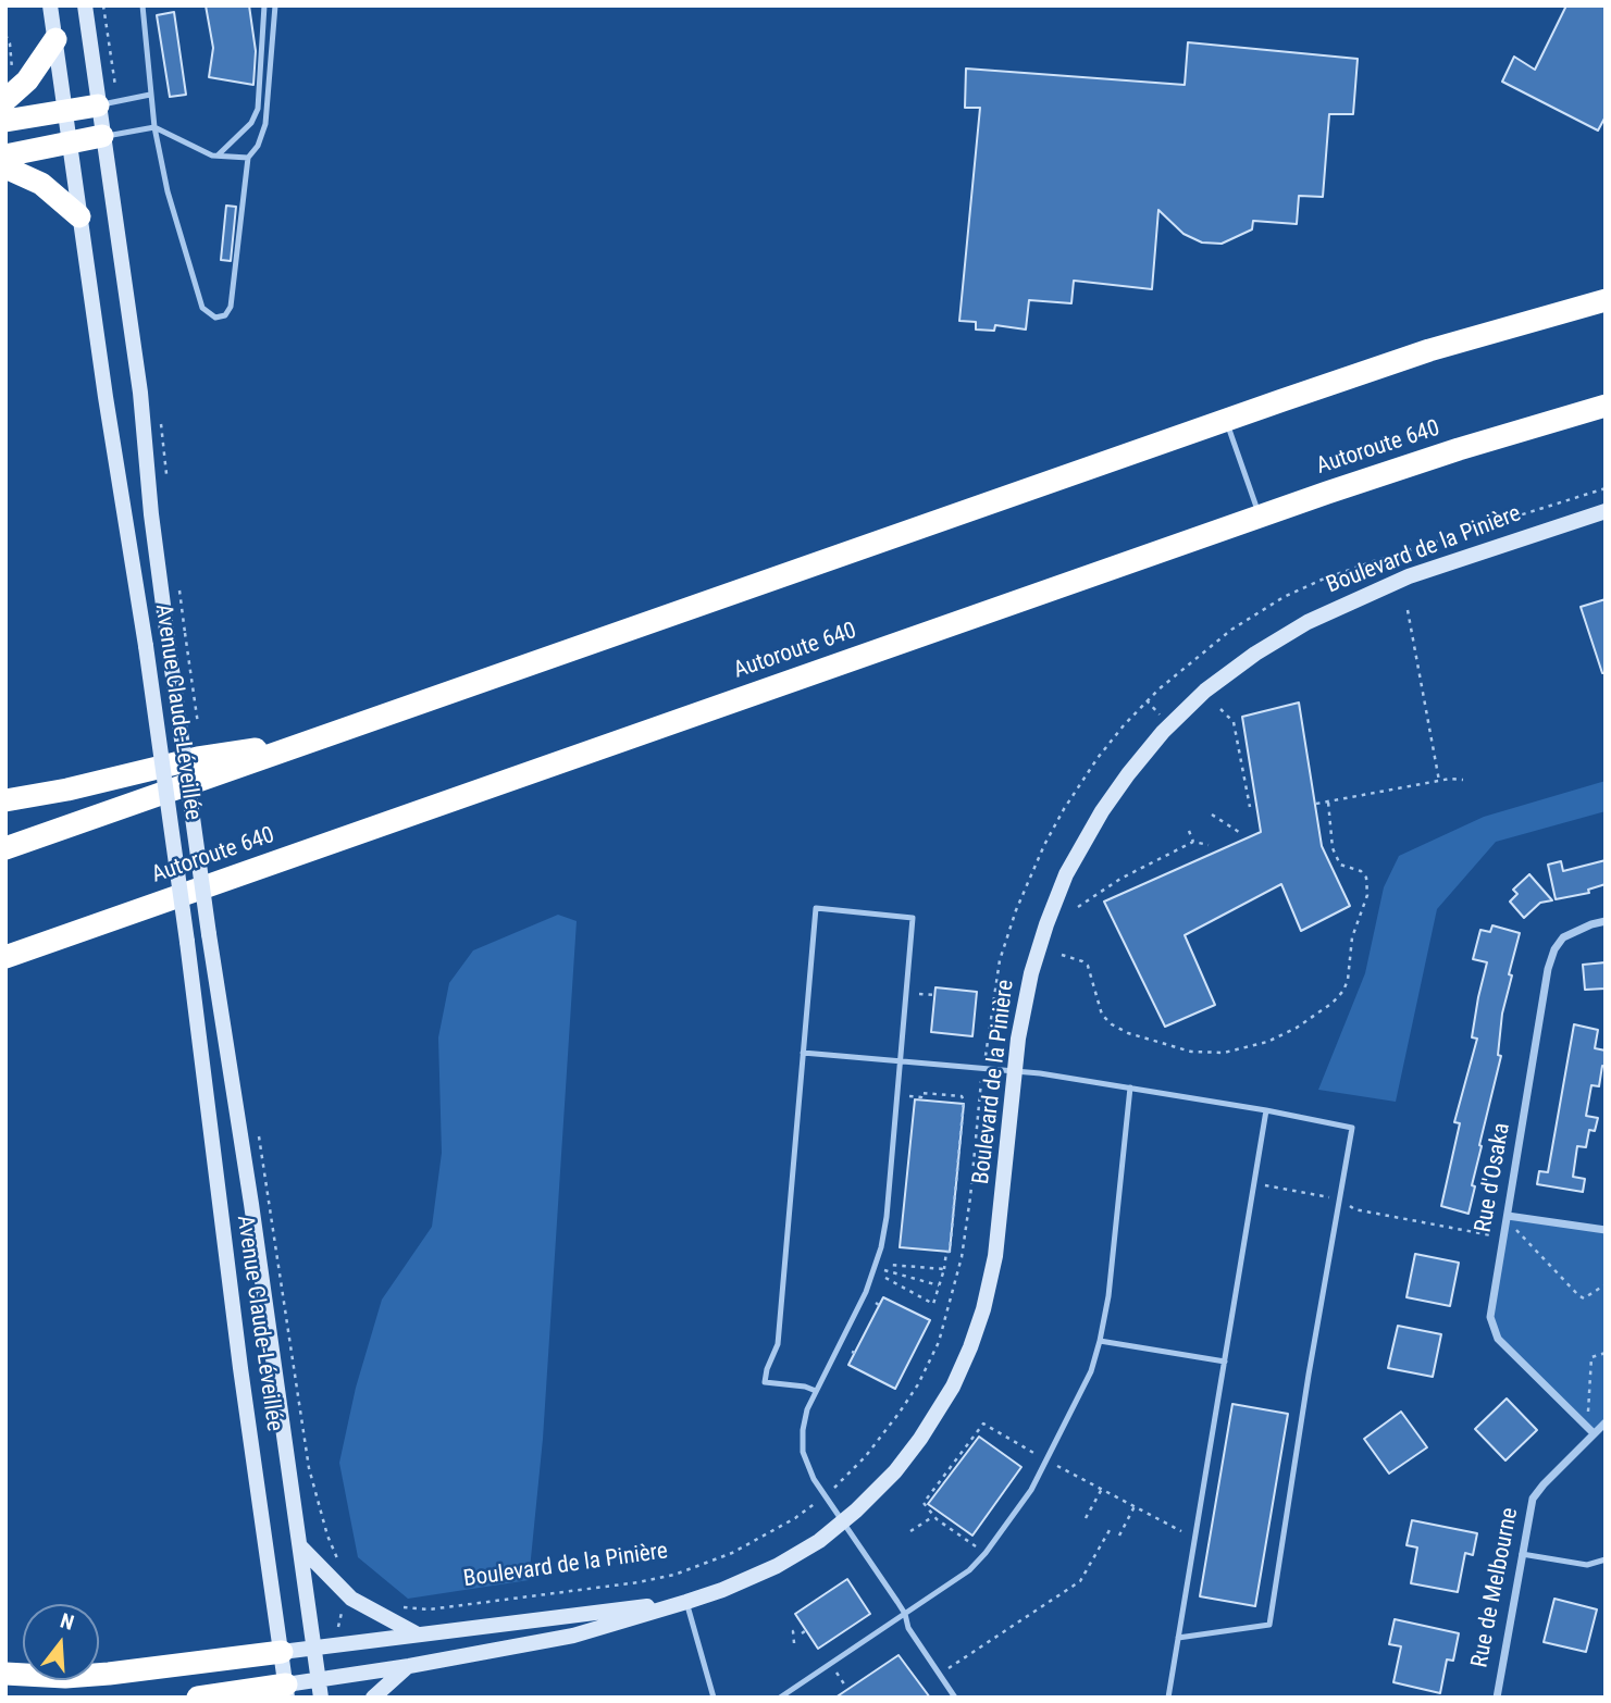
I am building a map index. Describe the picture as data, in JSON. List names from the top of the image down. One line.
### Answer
{"streets":{"highway":["Autoroute 640"],"street":["Boulevard de la Pinière","Avenue Claude-Léveillée","Rue d'Osaka","Rue de Melbourne"]},"crossings":[["Boulevard de la Pinière","Avenue Claude-Léveillée"],["Rue d'Osaka","Rue de Melbourne"]],"north":"top"}
